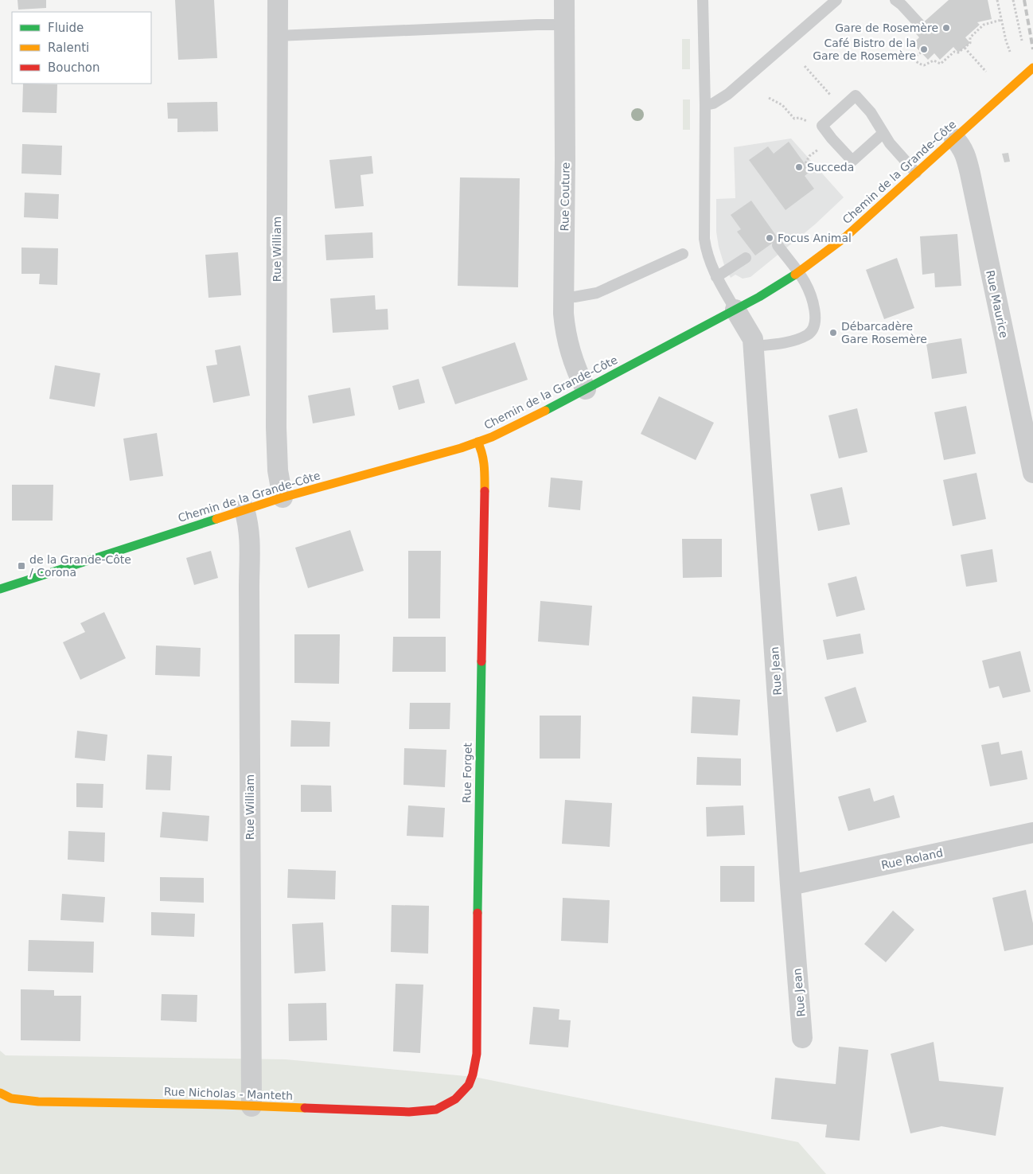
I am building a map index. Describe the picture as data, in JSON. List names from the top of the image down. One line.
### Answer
{"streets":{"main road":["Chemin de la Grande-Côte","Rue Forget","Rue Nicholas - Manteth"],"street":["Rue Couture","Rue William","Rue Maurice","Rue Jean","Rue Roland"]},"crossings":[["Chemin de la Grande-Côte","Rue Couture"],["Chemin de la Grande-Côte","Rue William"],["Chemin de la Grande-Côte","Rue Maurice"],["Chemin de la Grande-Côte","Rue Jean"],["Chemin de la Grande-Côte","Rue Forget"],["Rue William","Rue Nicholas - Manteth"],["Rue Jean","Rue Roland"],["Rue Forget","Rue Nicholas - Manteth"]],"places":{"other":["Gare de Rosemère","Café Bistro de la Gare de Rosemère","Succeda","Focus Animal","Débarcadère Gare Rosemère"],"transit":["de la Grande-Côte / Corona"]},"legend":["Fluide","Ralenti","Bouchon"]}
